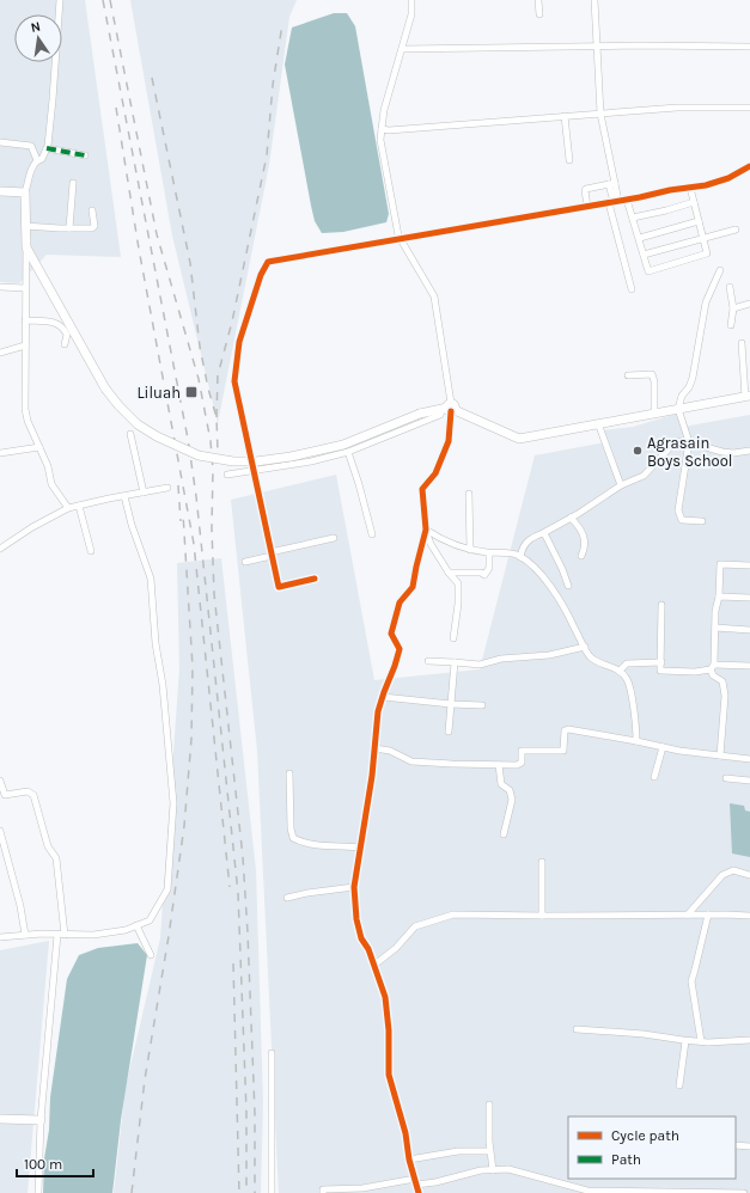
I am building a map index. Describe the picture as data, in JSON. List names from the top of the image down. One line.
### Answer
{"places":{"transit":["Liluah"],"other":["Agrasain Boys School"]},"legend":["Cycle path","Path"],"scale_bar":"100 m","north":"top"}
